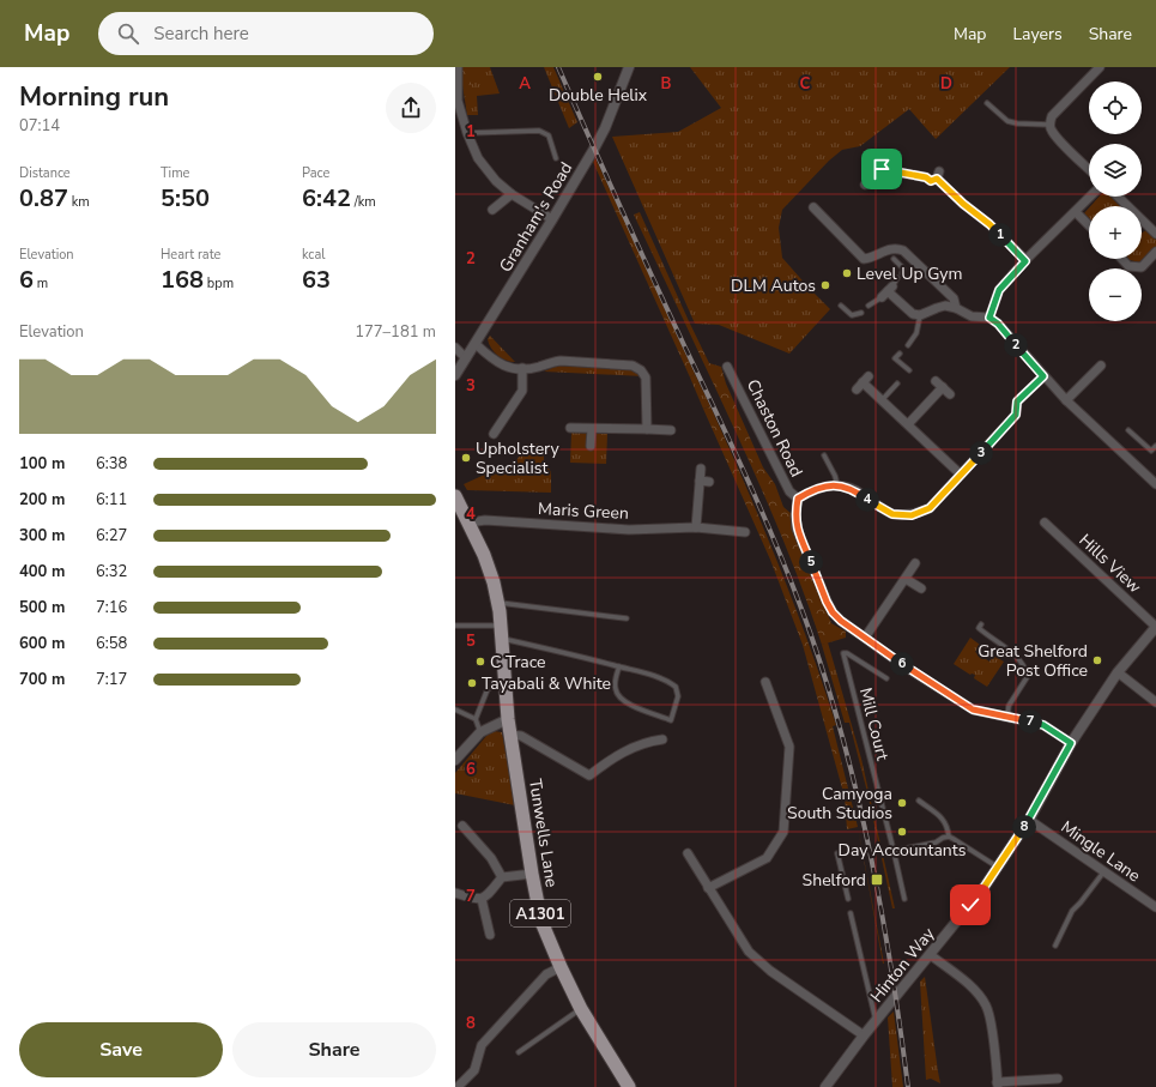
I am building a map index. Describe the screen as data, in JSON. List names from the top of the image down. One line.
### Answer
{"streets":{"main road":["Tunwells Lane","A1301"],"street":["Granham's Road","Chaston Road","Maris Green","Hills View","Mingle Lane","Hinton Way"],"lane":["Mill Court"]},"crossings":[["Chaston Road","Hinton Way"],["Maris Green","A1301"],["Hills View","Hinton Way"],["Tunwells Lane","A1301"],["Mingle Lane","Hinton Way"]],"places":{"other":["Double Helix","Level Up Gym","DLM Autos","Upholstery Specialist","Great Shelford Post Office","C Trace","Tayabali & White","Camyoga South Studios","Day Accountants"],"transit":["Shelford"]},"page":{"header":"Map","search":"Search here","nav":["Map","Layers","Share"],"heading":["Morning run","07:14"],"map_buttons":["+","−"],"stats":[["Distance","0.87 km"],["Time","5:50"],["Pace","6:42 /km"],["Elevation","6 m"],["Heart rate","168 bpm"],["kcal","63"]],"pins":["1","2","3","4","5","6","7","8"],"chart":["Elevation","177–181 m"],"list":[{"name":"100 m","note":"6:38"},{"name":"200 m","note":"6:11"},{"name":"300 m","note":"6:27"},{"name":"400 m","note":"6:32"},{"name":"500 m","note":"7:16"},{"name":"600 m","note":"6:58"},{"name":"700 m","note":"7:17"}],"buttons":["Save","Share"]},"grid":{"columns":["A","B","C","D"],"rows":["1","2","3","4","5","6","7","8"]}}
